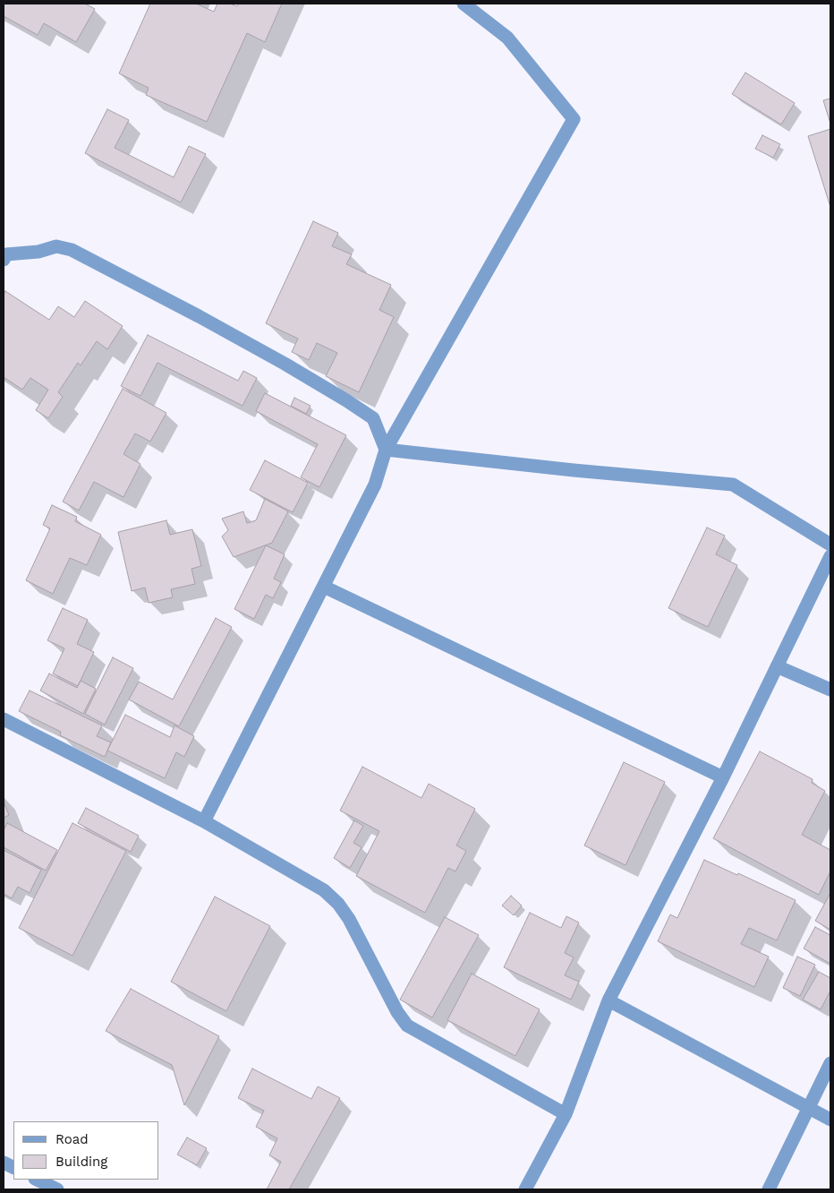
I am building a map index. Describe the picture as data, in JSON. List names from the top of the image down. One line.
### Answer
{"legend":["Road","Building"]}
